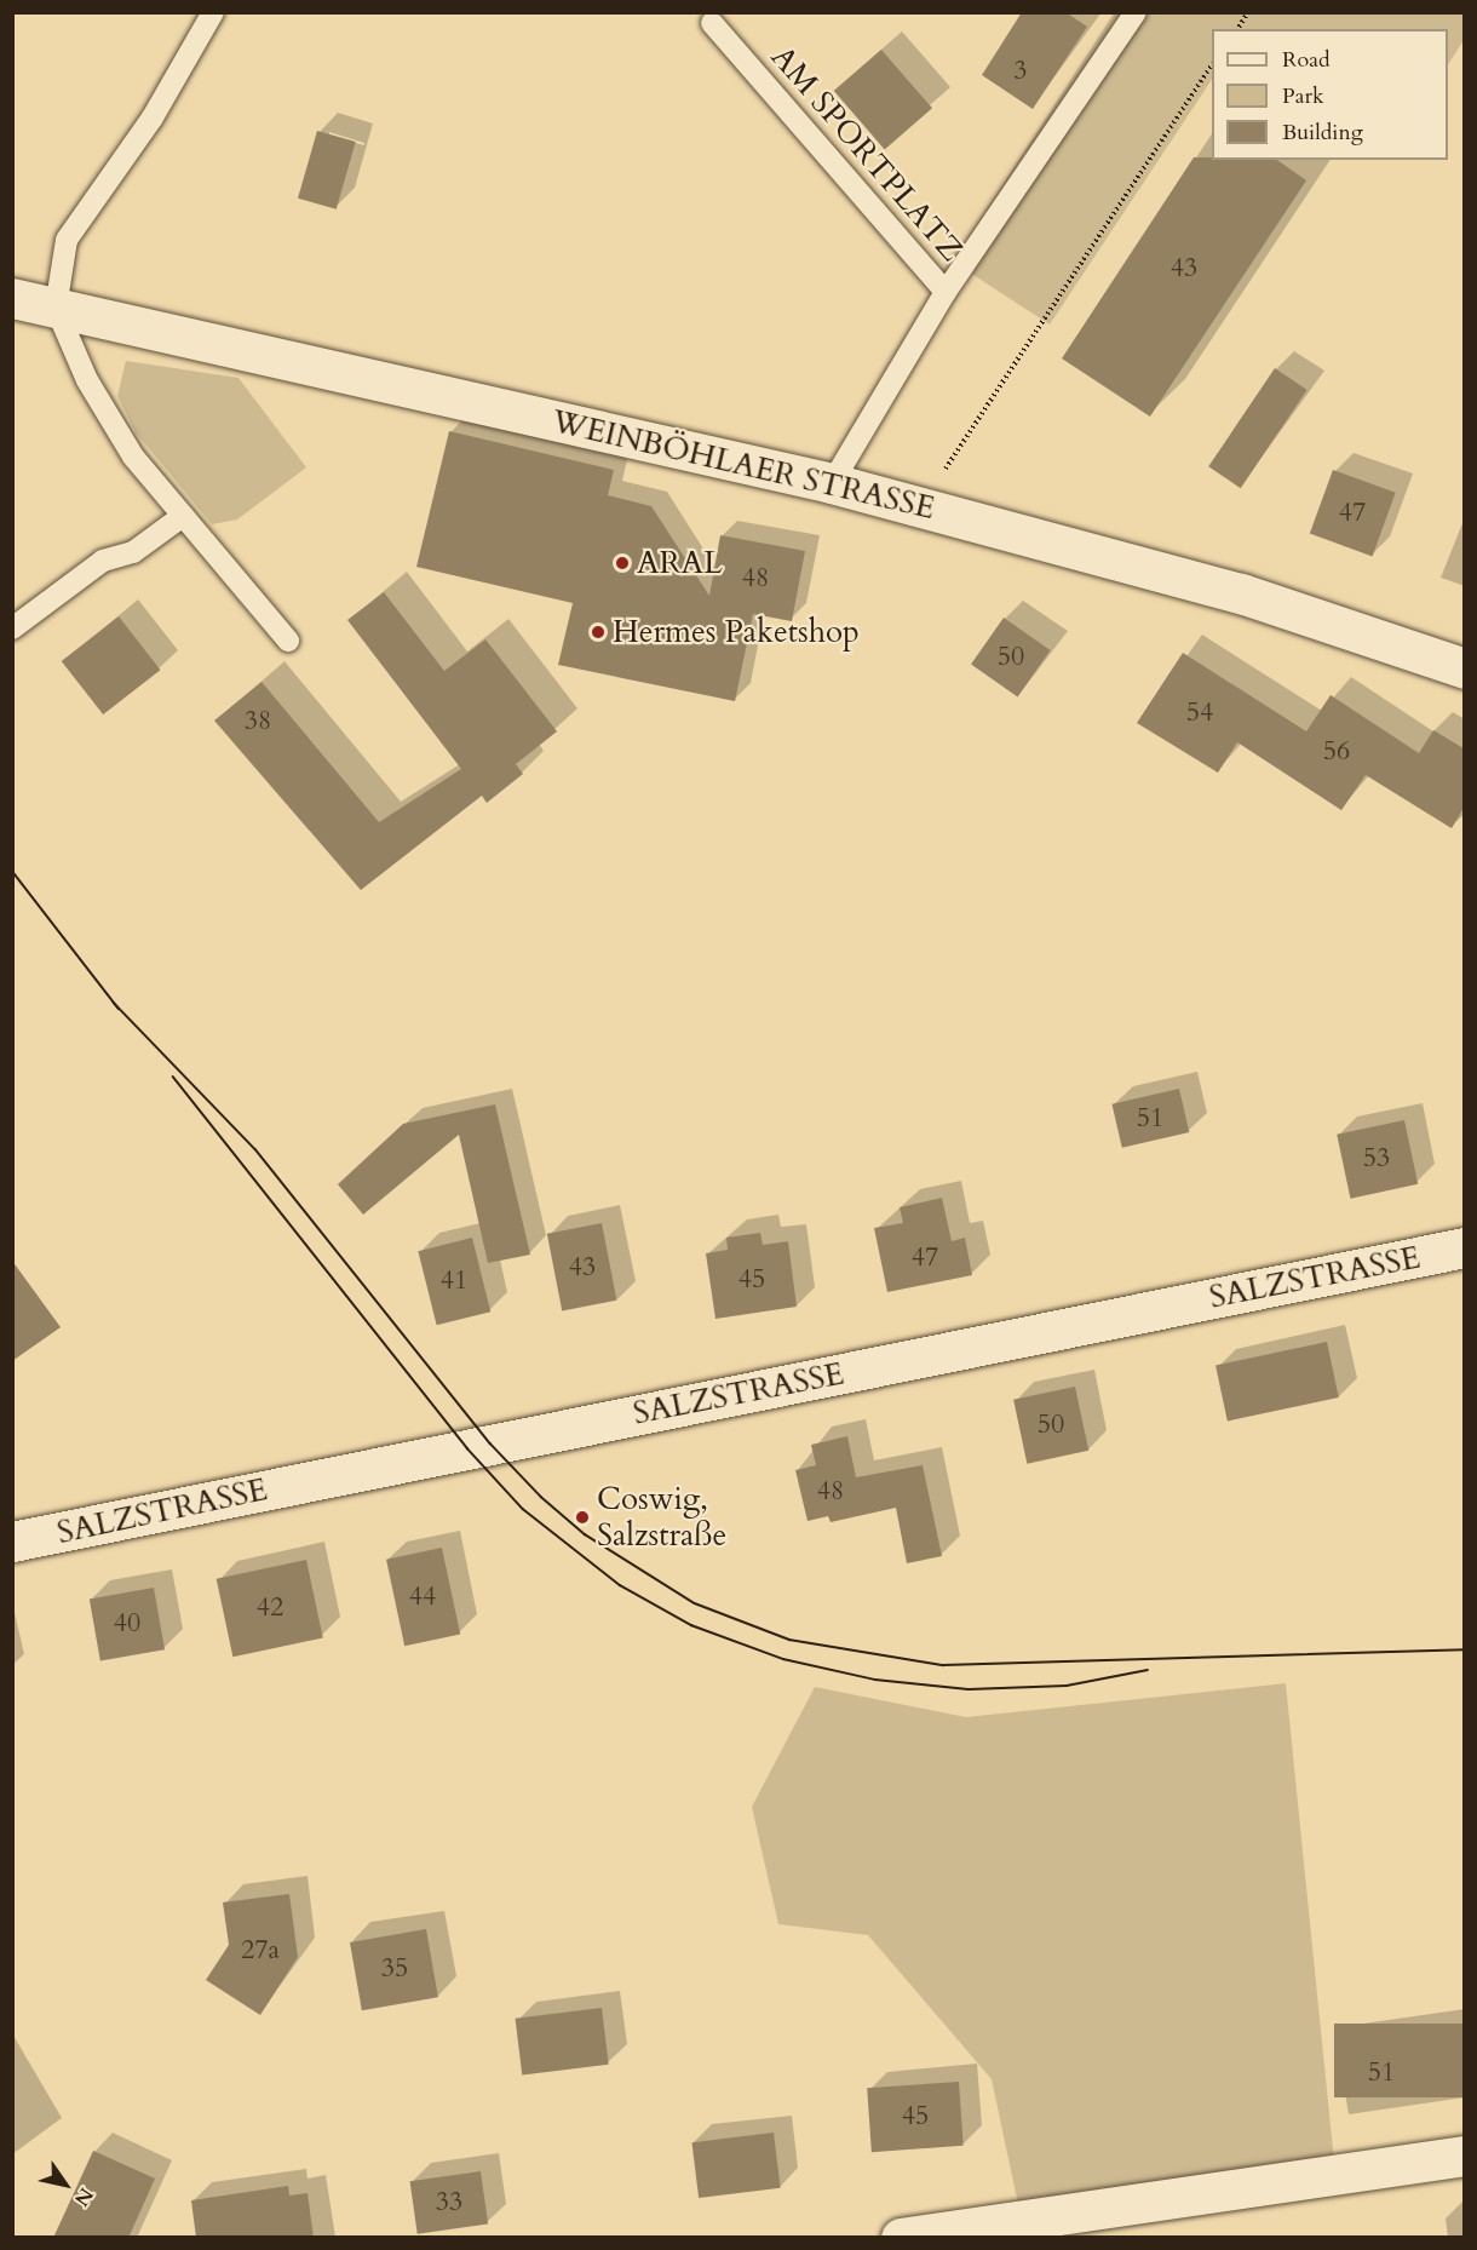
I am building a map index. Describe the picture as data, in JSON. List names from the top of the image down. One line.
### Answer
{"streets":{"street":["WEINBÖHLAER STRASSE","SALZSTRASSE"],"lane":["AM SPORTPLATZ"]},"crossings":[["AM SPORTPLATZ","WEINBÖHLAER STRASSE"]],"places":["ARAL","Hermes Paketshop","Coswig, Salzstraße"],"house_numbers":["3","43","47","48","50","54","38","56","51","53","47","43","45","41","50","48","44","42","40","27a","35","51","45","33"],"legend":["Road","Park","Building"],"north":"bottom right"}
